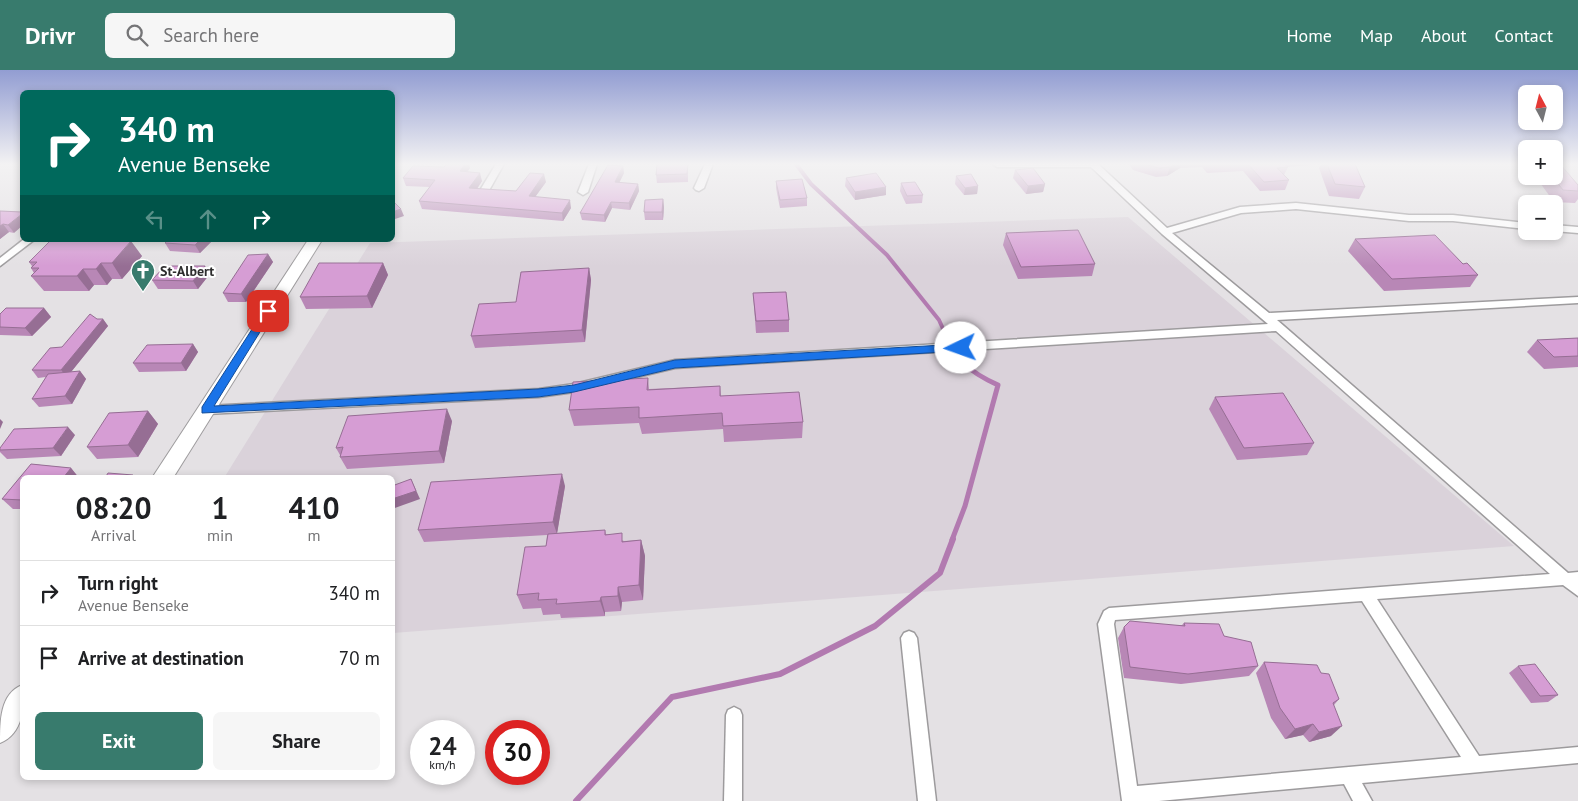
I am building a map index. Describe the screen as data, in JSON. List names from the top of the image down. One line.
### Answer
{"places":{"church":["St-Albert"]},"north":"top","page":{"header":"Drivr","search":"Search here","nav":["Home","Map","About","Contact"],"map_buttons":["+","−"],"turn":["340 m","Avenue Benseke"],"eta":["08:20","Arrival","1","min","410","m"],"list":[{"name":"Turn right","note":"Avenue Benseke","value":"340 m"},{"name":"Arrive at destination","value":"70 m"}],"buttons":["Exit","Share"],"speed":"24 km/h","limit":"30"}}
